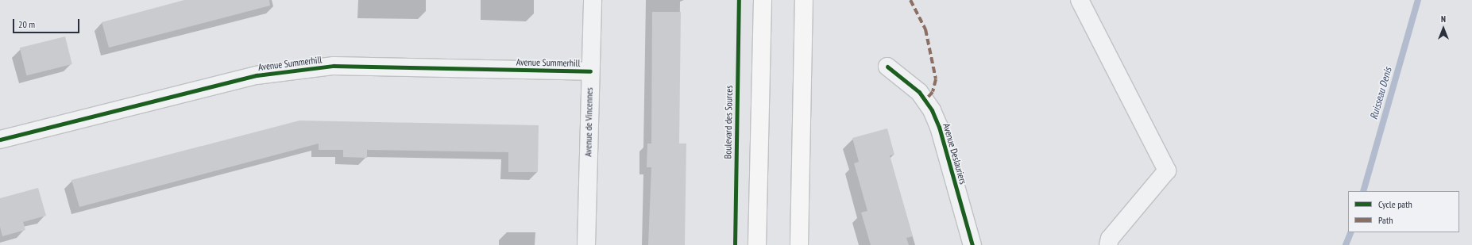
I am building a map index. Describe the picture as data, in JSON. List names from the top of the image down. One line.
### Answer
{"streets":{"street":["Avenue Summerhill","Avenue de Vincennes","Avenue Deslauriers"],"cycle path":["Boulevard des Sources"]},"crossings":[["Avenue Summerhill","Avenue de Vincennes"]],"water":["Ruisseau Denis"],"legend":["Cycle path","Path"],"scale_bar":"20 m","north":"top"}
